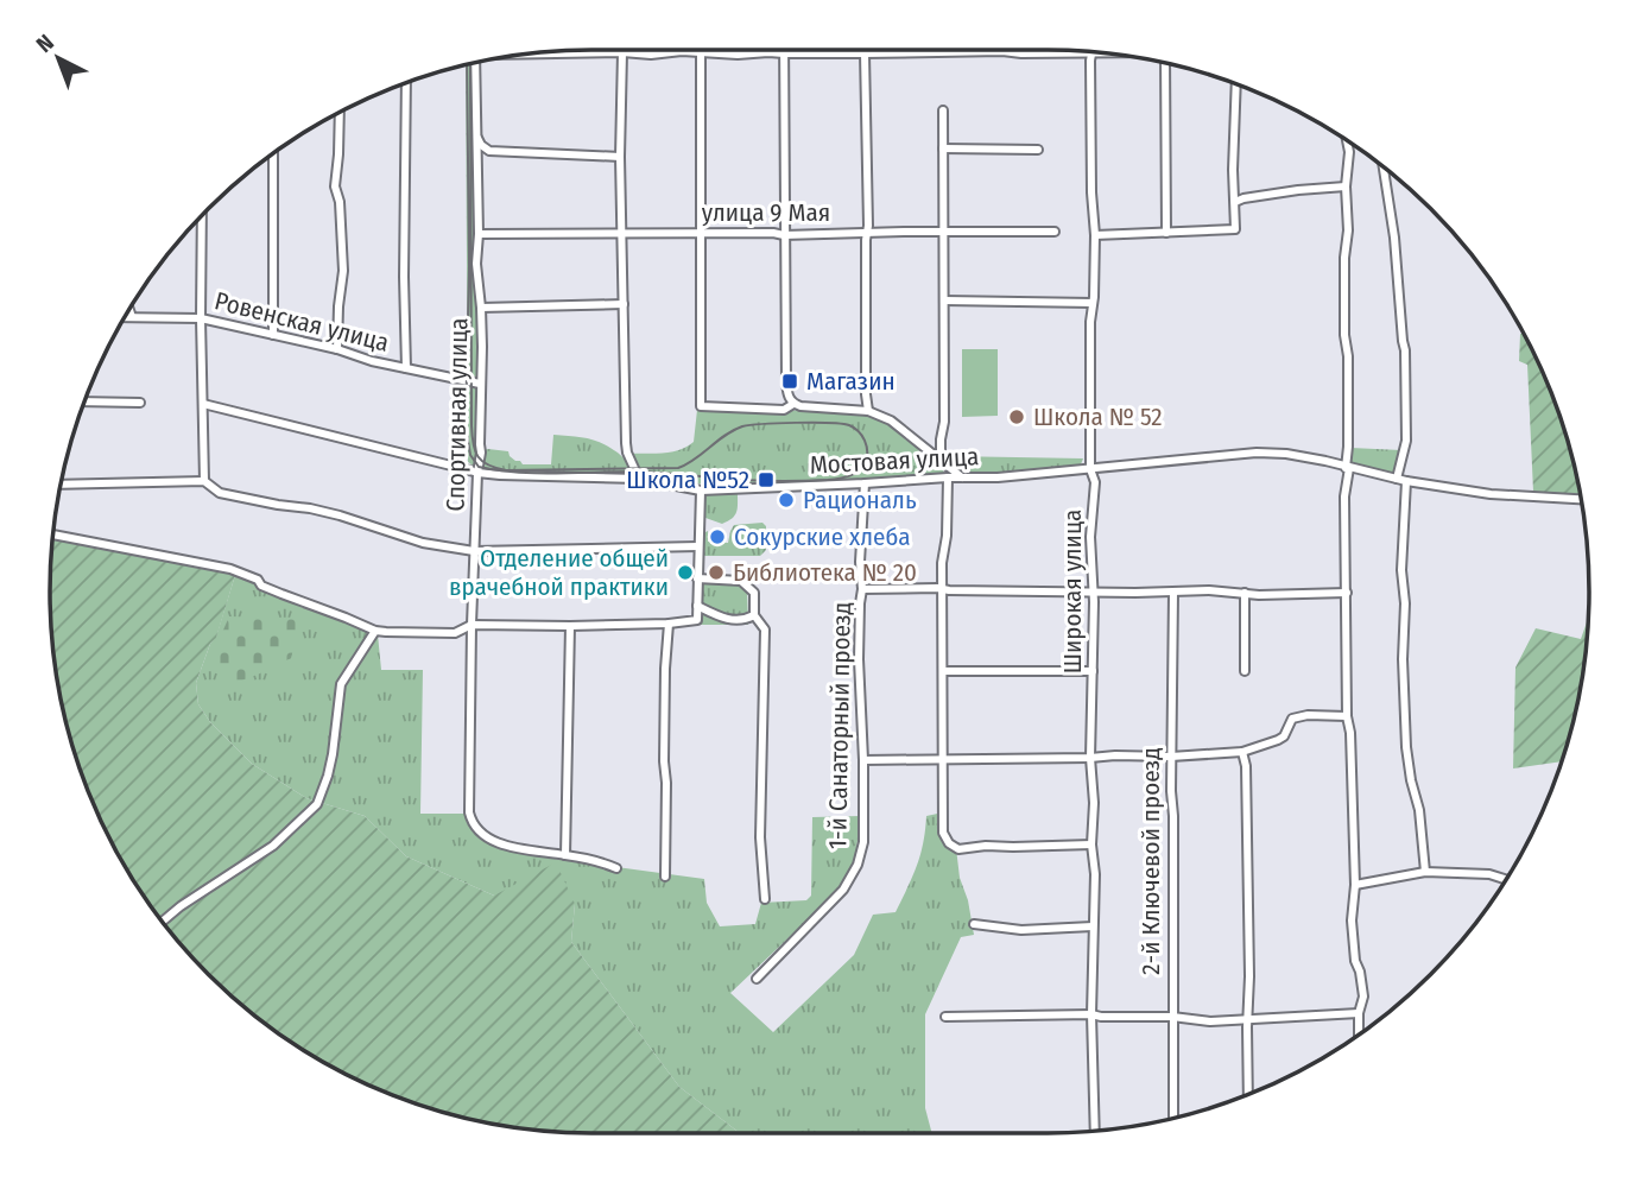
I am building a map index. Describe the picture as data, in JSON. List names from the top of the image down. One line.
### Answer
{"streets":{"street":["улица 9 Мая","Ровенская улица","Спортивная улица","Мостовая улица","Широкая улица","1-й Санаторный проезд","2-й Ключевой проезд"]},"crossings":[["улица 9 Мая","Спортивная улица"],["Ровенская улица","Спортивная улица"],["Спортивная улица","Мостовая улица"],["Мостовая улица","Широкая улица"],["Мостовая улица","1-й Санаторный проезд"]],"places":{"transit":["Магазин","Школа №52"],"other":["Школа № 52","Рациональ","Сокурские хлеба","Отделение общей врачебной практики","Библиотека № 20"]},"north":"top left"}
